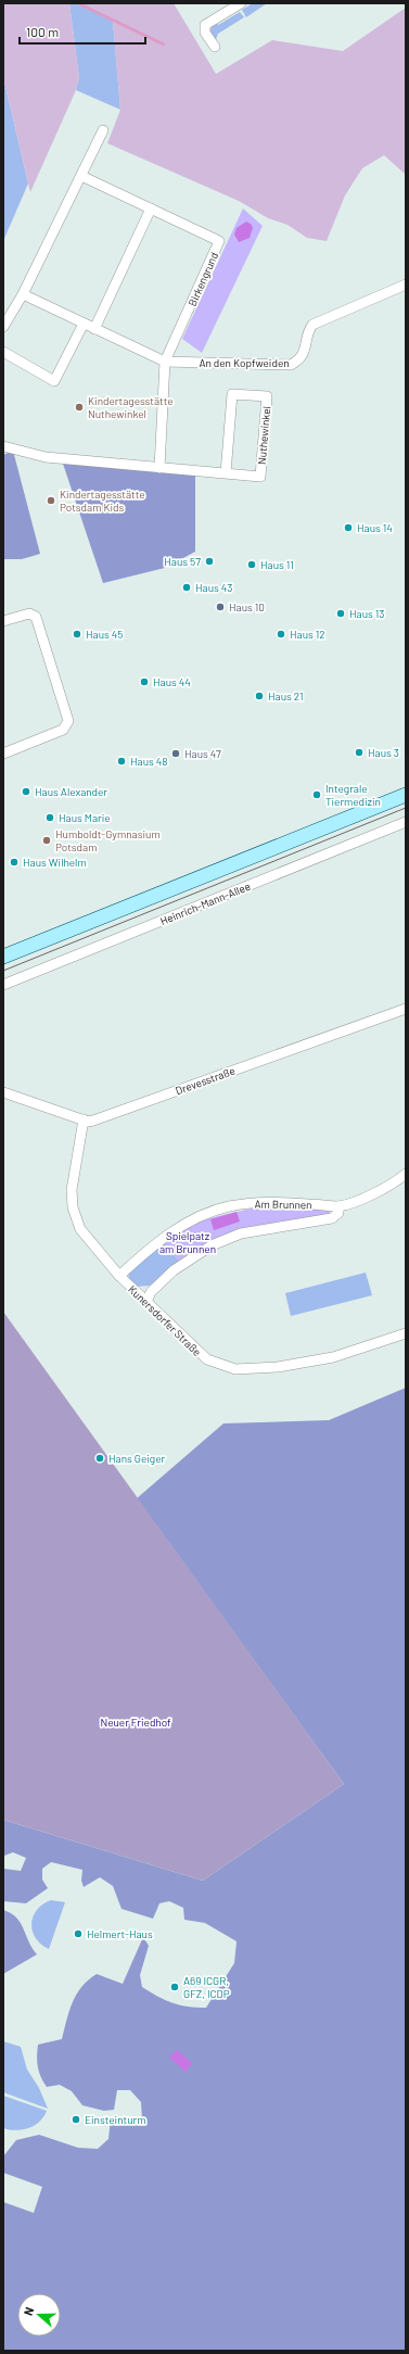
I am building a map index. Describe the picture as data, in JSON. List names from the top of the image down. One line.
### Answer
{"streets":{"street":["Birkengrund","An den Kopfweiden","Nuthewinkel","Heinrich-Mann-Allee","Drevesstraße","Am Brunnen","Kunersdorfer Straße"]},"crossings":[["Birkengrund","An den Kopfweiden"],["Drevesstraße","Kunersdorfer Straße"],["Am Brunnen","Kunersdorfer Straße"]],"parks":["Spielpatz am Brunnen","Neuer Friedhof"],"places":["Kindertagesstätte Nuthewinkel","Kindertagesstätte Potsdam Kids","Haus 14","Haus 57","Haus 11","Haus 43","Haus 10","Haus 13","Haus 45","Haus 12","Haus 44","Haus 21","Haus 3","Haus 47","Haus 48","Haus Alexander","Integrale Tiermedizin","Haus Marie","Humboldt-Gymnasium Potsdam","Haus Wilhelm","Hans Geiger","Helmert-Haus","A69 ICGR, GFZ, ICDP","Einsteinturm"],"scale_bar":"100 m","north":"left"}
